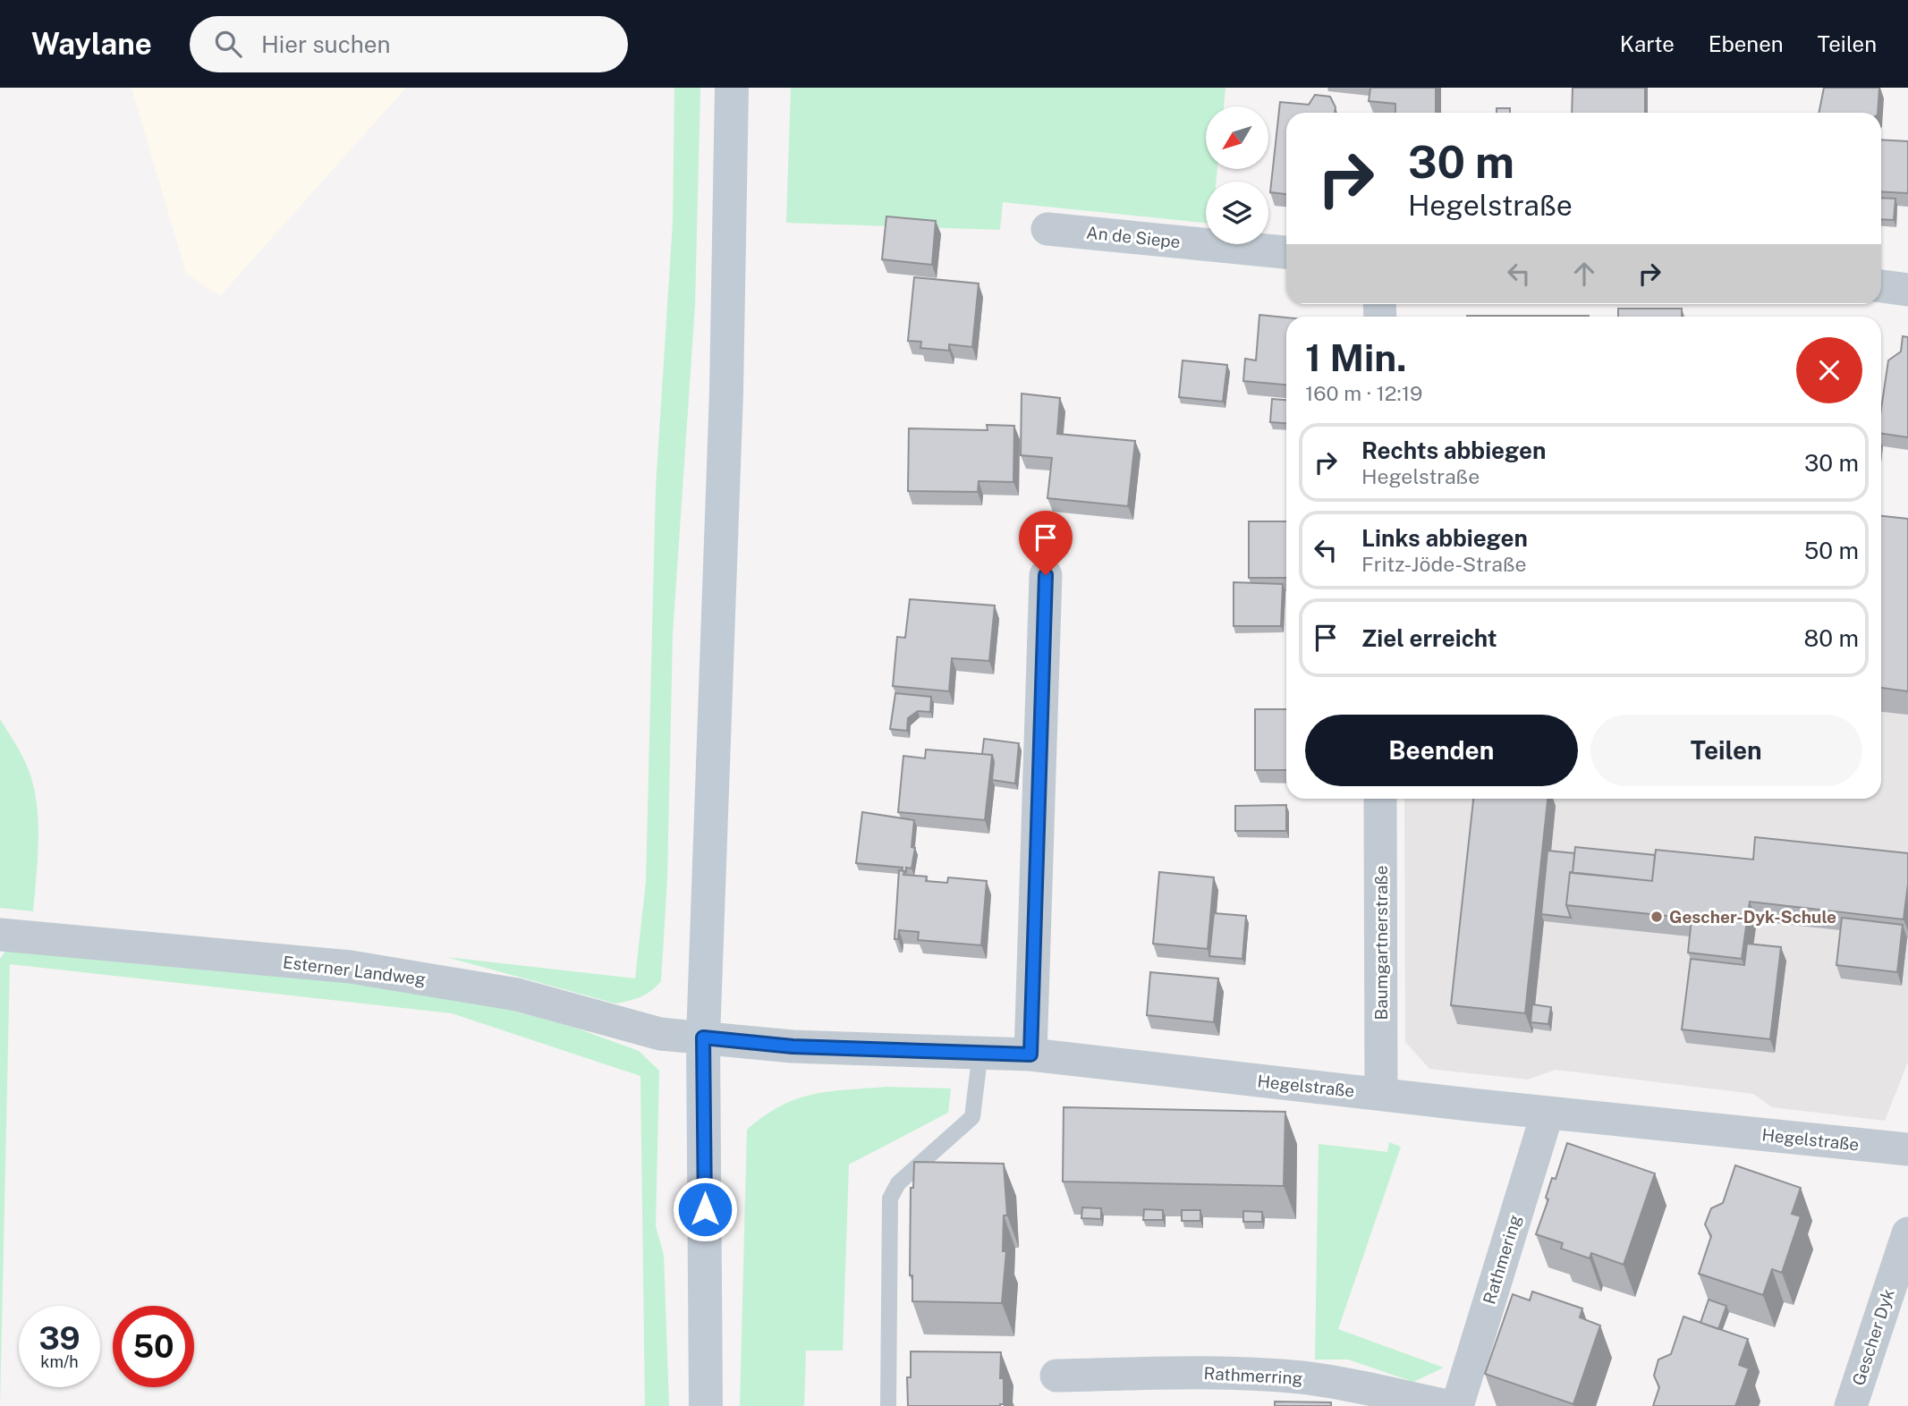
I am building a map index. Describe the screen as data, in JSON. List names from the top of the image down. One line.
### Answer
{"streets":{"street":["An de Siepe","Baumgartnerstraße","Esterner Landweg","Hegelstraße","Rathmering","Gescher Dyk","Rathmerring"]},"crossings":[["Baumgartnerstraße","Hegelstraße"],["Esterner Landweg","Hegelstraße"],["Hegelstraße","Rathmering"]],"places":["Gescher-Dyk-Schule"],"north":"bottom left","page":{"header":"Waylane","search":"Hier suchen","nav":["Karte","Ebenen","Teilen"],"turn":["30 m","Hegelstraße"],"heading":["1 Min.","160 m · 12:19"],"list":[{"name":"Rechts abbiegen","note":"Hegelstraße","value":"30 m"},{"name":"Links abbiegen","note":"Fritz-Jöde-Straße","value":"50 m"},{"name":"Ziel erreicht","value":"80 m"}],"buttons":["Beenden","Teilen"],"speed":"39 km/h","limit":"50"}}
